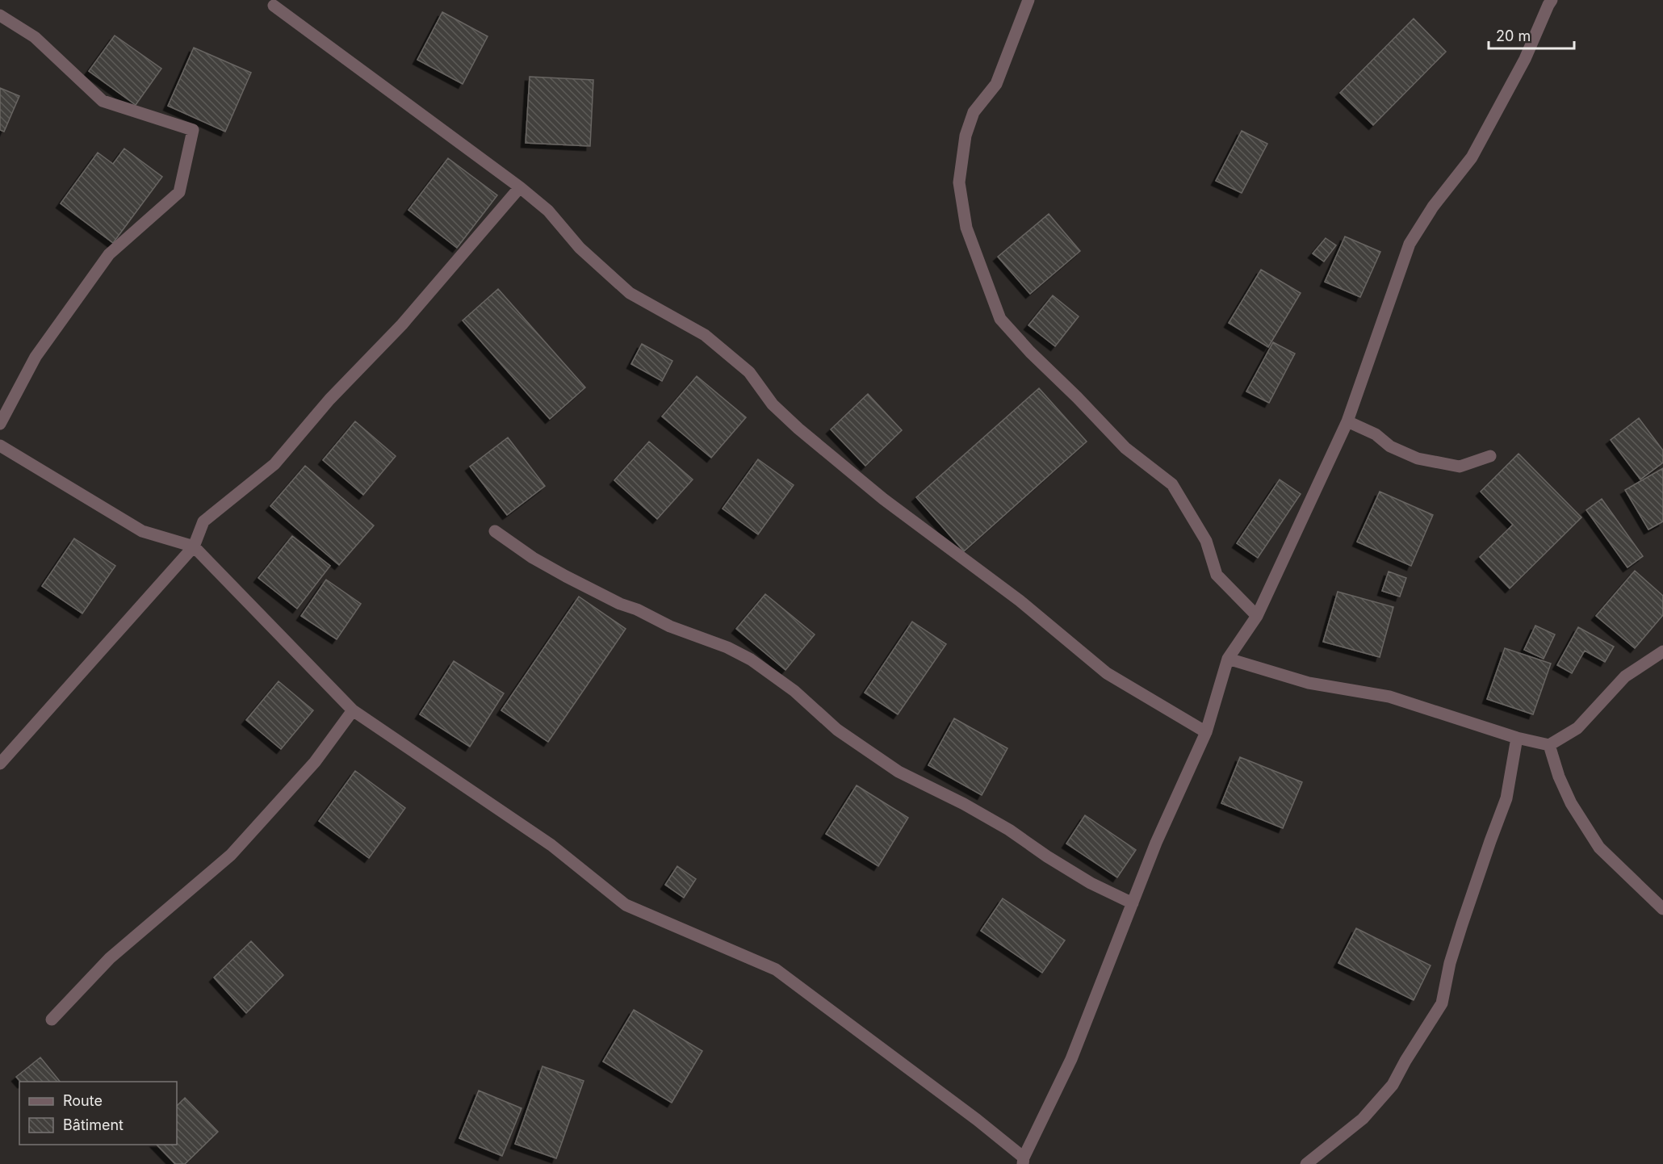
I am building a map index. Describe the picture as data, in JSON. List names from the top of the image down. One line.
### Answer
{"legend":["Route","Bâtiment"],"scale_bar":"20 m"}
